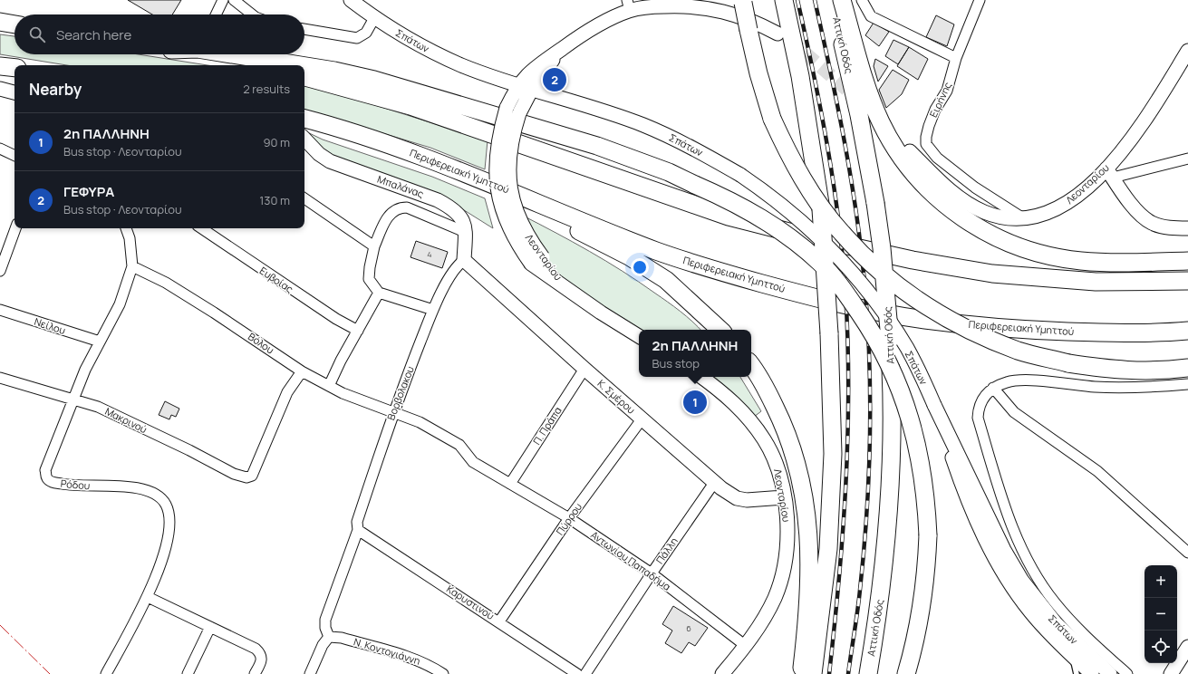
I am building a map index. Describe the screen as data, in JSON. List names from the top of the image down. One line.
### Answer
{"streets":{"highway":["Αττική Οδός","Περιφερειακή Υμηττού"],"street":["Σπάτων","Ειρήνης","Λεονταρίου","Μπαλάνας","Ευβοίας","Νείλου","Βόλου","Βορβολακου","Κ. Σμέρου","Μακρινού","Π. Πράπα","Ρόδου","Πύρρου","Πάλλη","Αντωνίου Παπαδήμα","Καρυστινού","Ν. Koντογιάννη"]},"crossings":[["Σπάτων","Λεονταρίου"],["Ειρήνης","Λεονταρίου"],["Λεονταρίου","Κ. Σμέρου"],["Λεονταρίου","Αντωνίου Παπαδήμα"],["Μπαλάνας","Βορβολακου"],["Μπαλάνας","Κ. Σμέρου"],["Νείλου","Ρόδου"],["Βόλου","Βορβολακου"],["Βόλου","Μακρινού"],["Βόλου","Π. Πράπα"],["Βόλου","Ρόδου"],["Βόλου","Αντωνίου Παπαδήμα"],["Βορβολακου","Κ. Σμέρου"],["Βορβολακου","Καρυστινού"],["Βορβολακου","Ν. Koντογιάννη"],["Κ. Σμέρου","Π. Πράπα"],["Κ. Σμέρου","Πύρρου"],["Κ. Σμέρου","Πάλλη"],["Μακρινού","Ρόδου"],["Π. Πράπα","Αντωνίου Παπαδήμα"],["Πύρρου","Αντωνίου Παπαδήμα"],["Πύρρου","Καρυστινού"],["Πάλλη","Αντωνίου Παπαδήμα"]],"house_numbers":["4","6"],"page":{"search":"Search here","heading":["Nearby","2 results"],"pins":["2","1"],"list":[{"mark":"1","name":"2η ΠΑΛΛΗΝΗ","note":"Bus stop · Λεονταρίου","value":"90 m"},{"mark":"2","name":"ΓΕΦΥΡΑ","note":"Bus stop · Λεονταρίου","value":"130 m"}],"popup":["2η ΠΑΛΛΗΝΗ","Bus stop"],"map_buttons":["+","−"]}}
